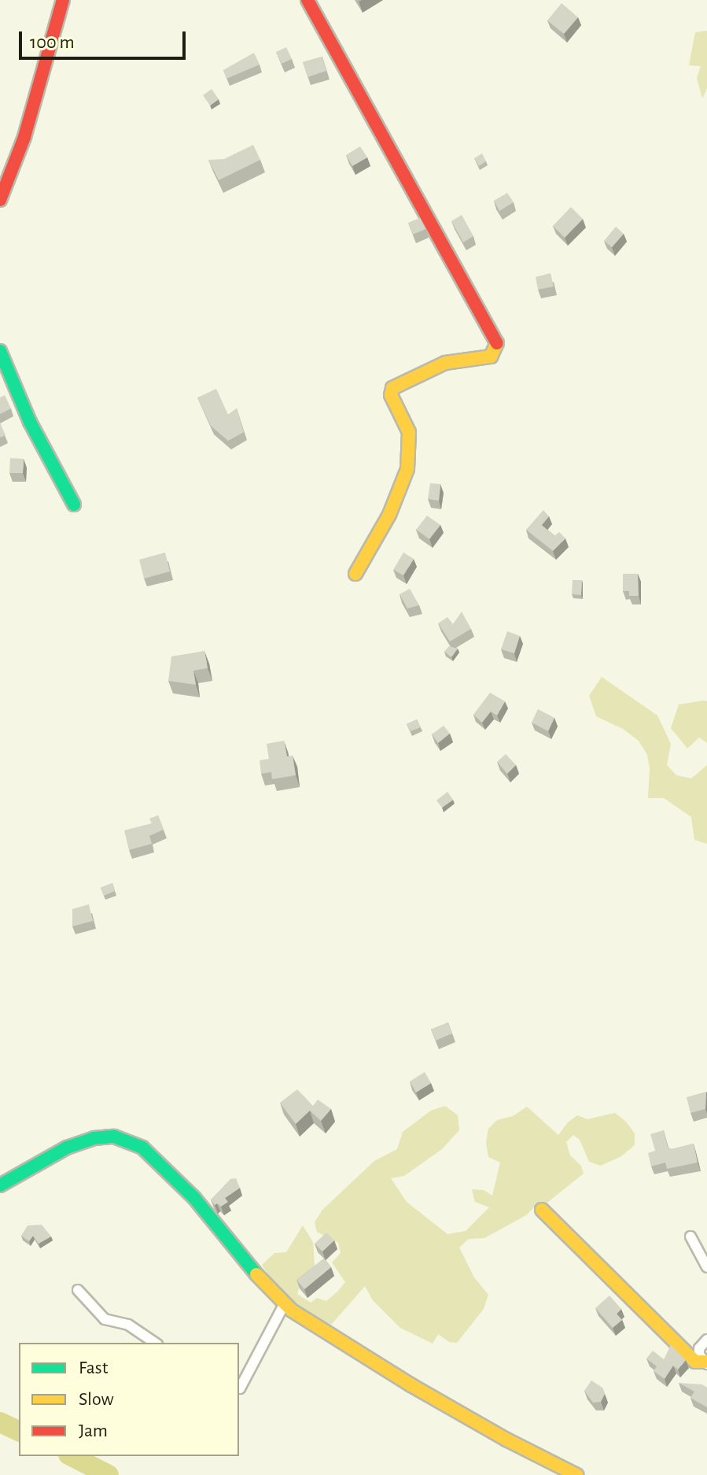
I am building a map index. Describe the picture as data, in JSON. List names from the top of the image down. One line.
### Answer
{"legend":["Fast","Slow","Jam"],"scale_bar":"100 m"}
